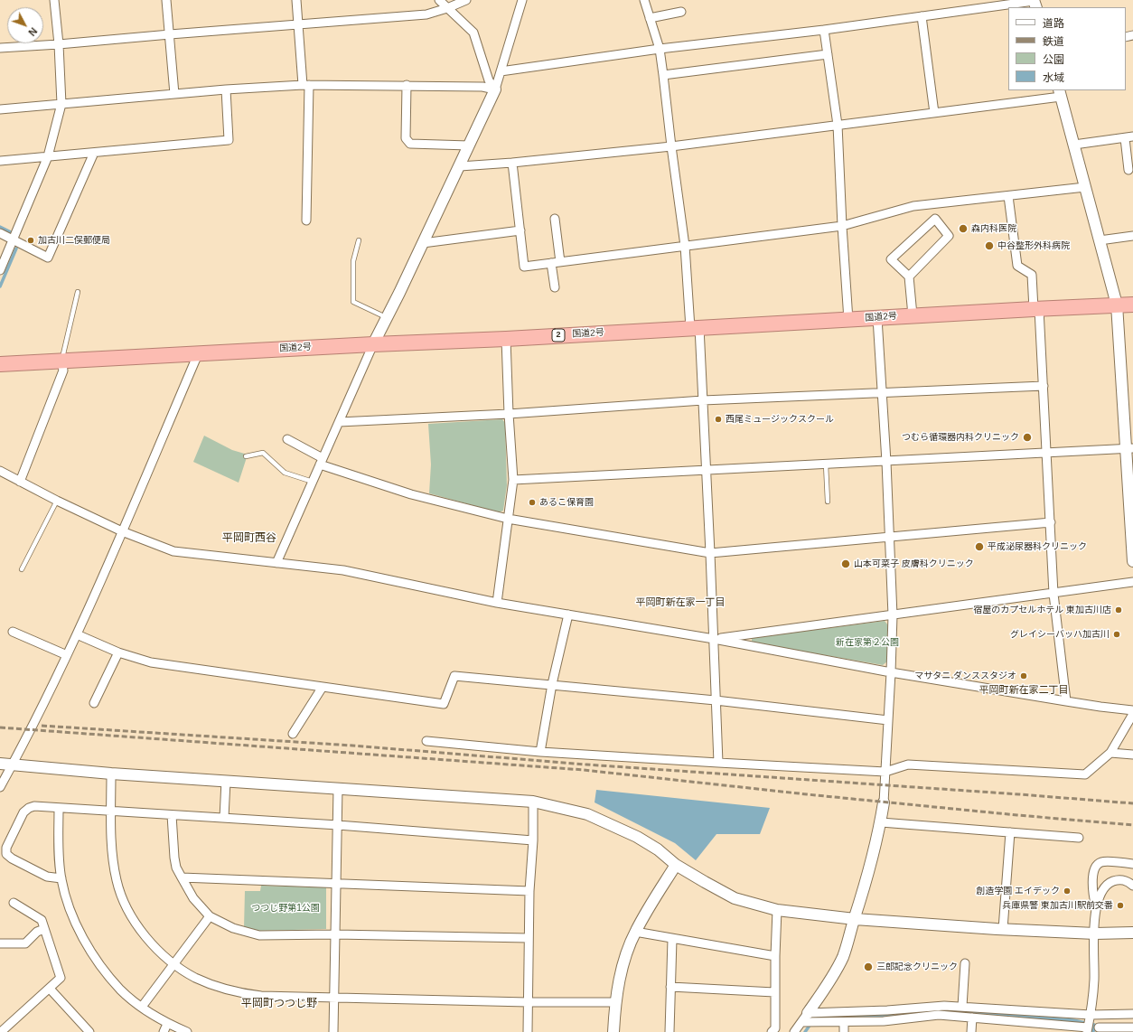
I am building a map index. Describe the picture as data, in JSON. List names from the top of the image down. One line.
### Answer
{"streets":{"highway":["国道2号","2"]},"districts":["平岡町西谷","平岡町新在家一丁目","平岡町新在家二丁目","平岡町つつじ野"],"parks":["新在家第２公園","つつじ野第1公園"],"places":["森内科医院","加古川二俣郵便局","中谷整形外科病院","西尾ミュージックスクール","つむら循環器内科クリニック","あるこ保育園","平成泌尿器科クリニック","山本可菜子 皮膚科クリニック","宿屋のカプセルホテル 東加古川店","グレイシーバッハ加古川","マサタニ ダンススタジオ","創造学園 エイデック","兵庫県警 東加古川駅前交番","三郎記念クリニック"],"legend":["道路","鉄道","公園","水域"],"north":"bottom right"}
